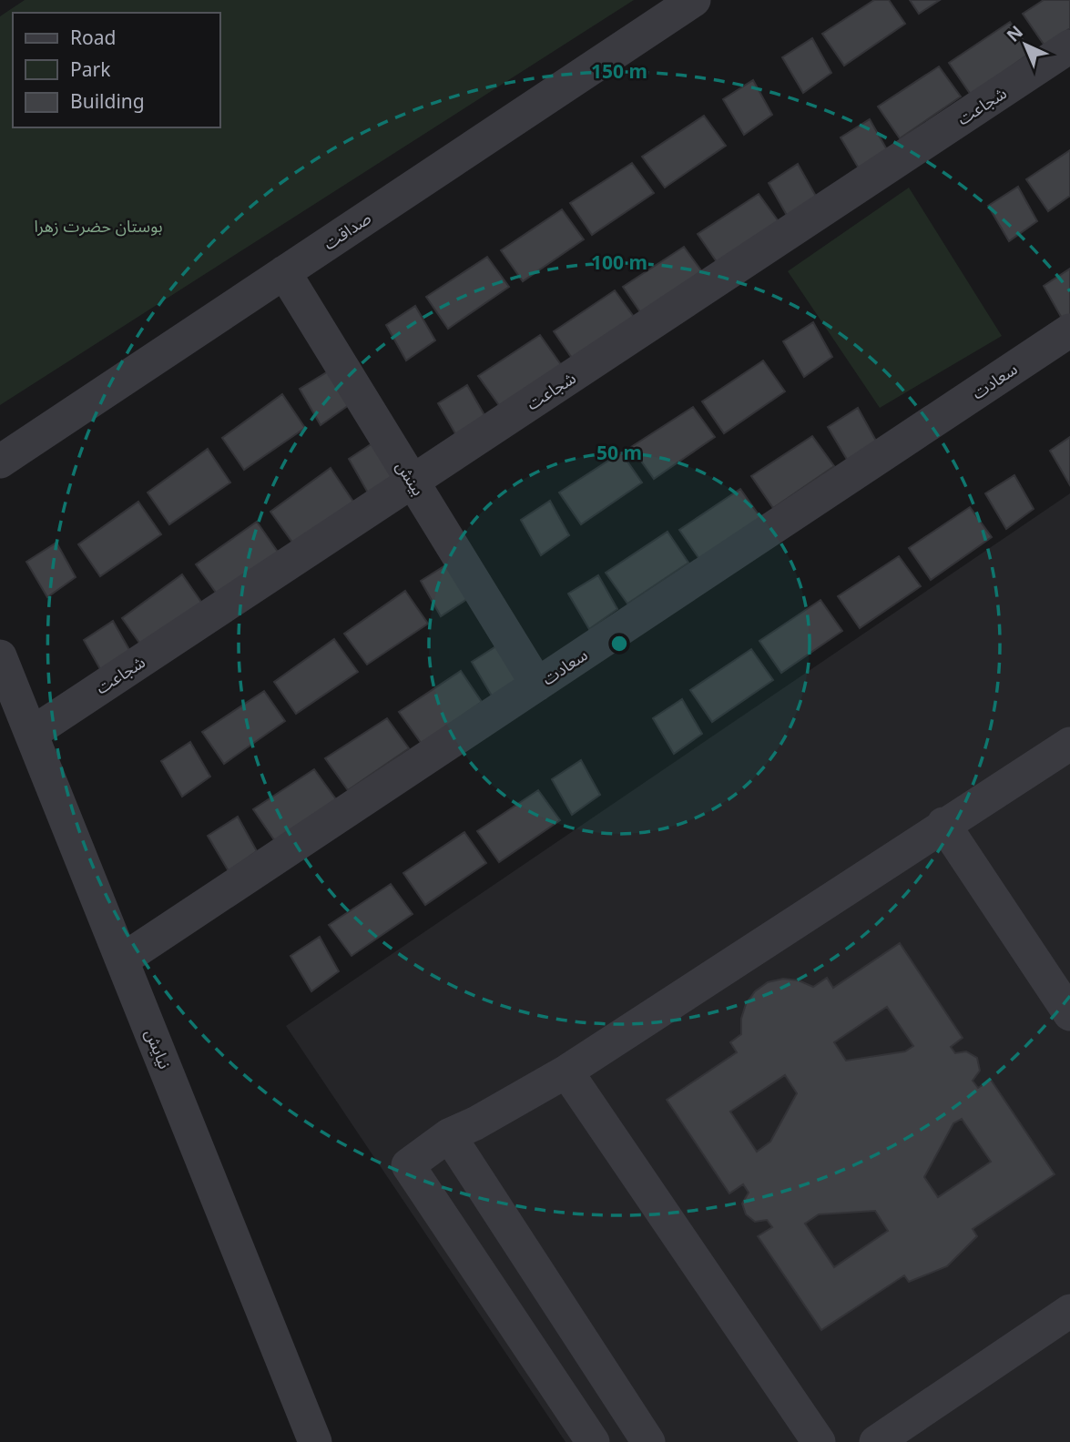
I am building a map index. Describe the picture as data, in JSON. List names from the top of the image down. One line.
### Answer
{"streets":{"street":["شجاعت","صداقت","سعادت","بینش","نیایش"]},"crossings":[["شجاعت","بینش"],["شجاعت","نیایش"],["صداقت","بینش"],["سعادت","بینش"],["سعادت","نیایش"]],"parks":["بوستان حضرت زهرا"],"legend":["Road","Park","Building"],"north":"top left","rings":["150 m","100 m","50 m"]}
